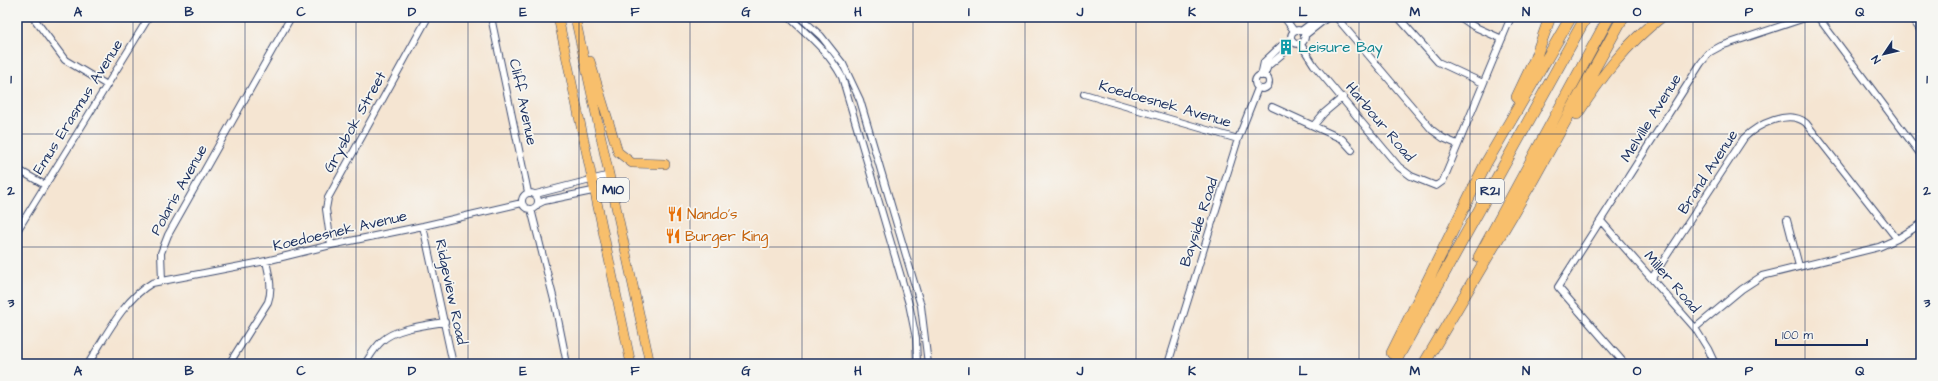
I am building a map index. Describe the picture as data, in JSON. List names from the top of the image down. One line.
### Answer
{"streets":{"highway":["R21"],"main road":["M10"],"street":["Cliff Avenue","Koedoesnek Avenue","Emus Erasmus Avenue","Melville Avenue","Grysbok Street","Harbour Road","Brand Avenue","Polaris Avenue","Bayside Road","Miller Road","Ridgeview Road"]},"crossings":[["Cliff Avenue","Koedoesnek Avenue"],["Koedoesnek Avenue","Grysbok Street"],["Koedoesnek Avenue","Polaris Avenue"],["Koedoesnek Avenue","Bayside Road"],["Koedoesnek Avenue","Ridgeview Road"],["Melville Avenue","Miller Road"],["Brand Avenue","Miller Road"]],"places":{"building":["Leisure Bay"],"restaurant":["Nando's","Burger King"]},"scale_bar":"100 m","north":"bottom left","grid":{"columns":["A","B","C","D","E","F","G","H","I","J","K","L","M","N","O","P","Q"],"rows":["1","2","3"]}}
